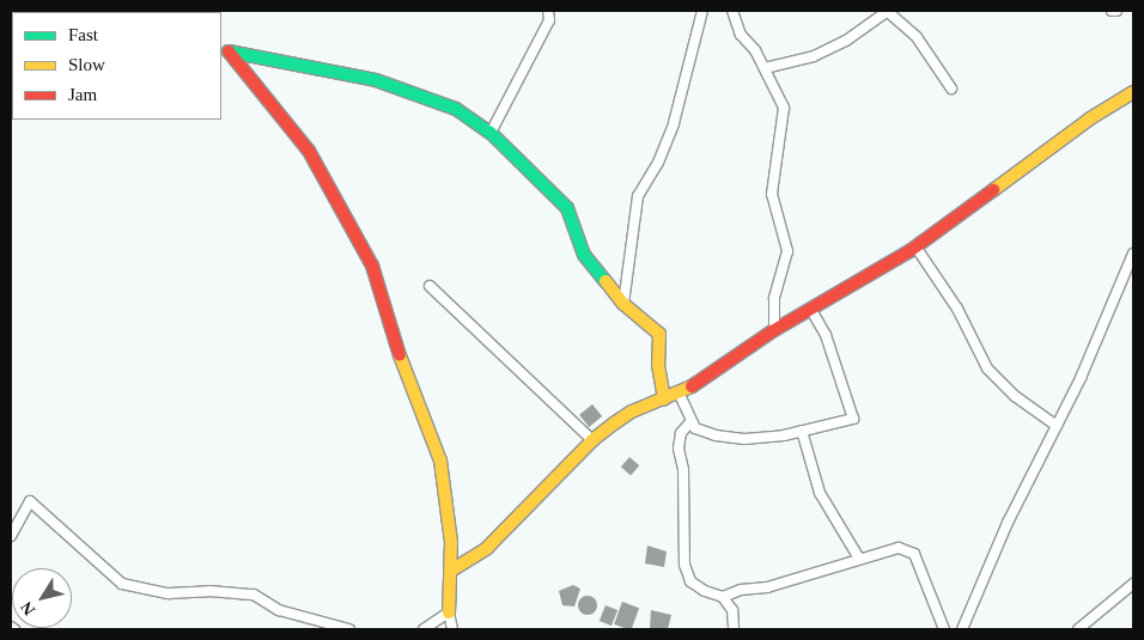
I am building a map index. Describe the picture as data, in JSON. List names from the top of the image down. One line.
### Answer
{"legend":["Fast","Slow","Jam"],"north":"bottom left"}
